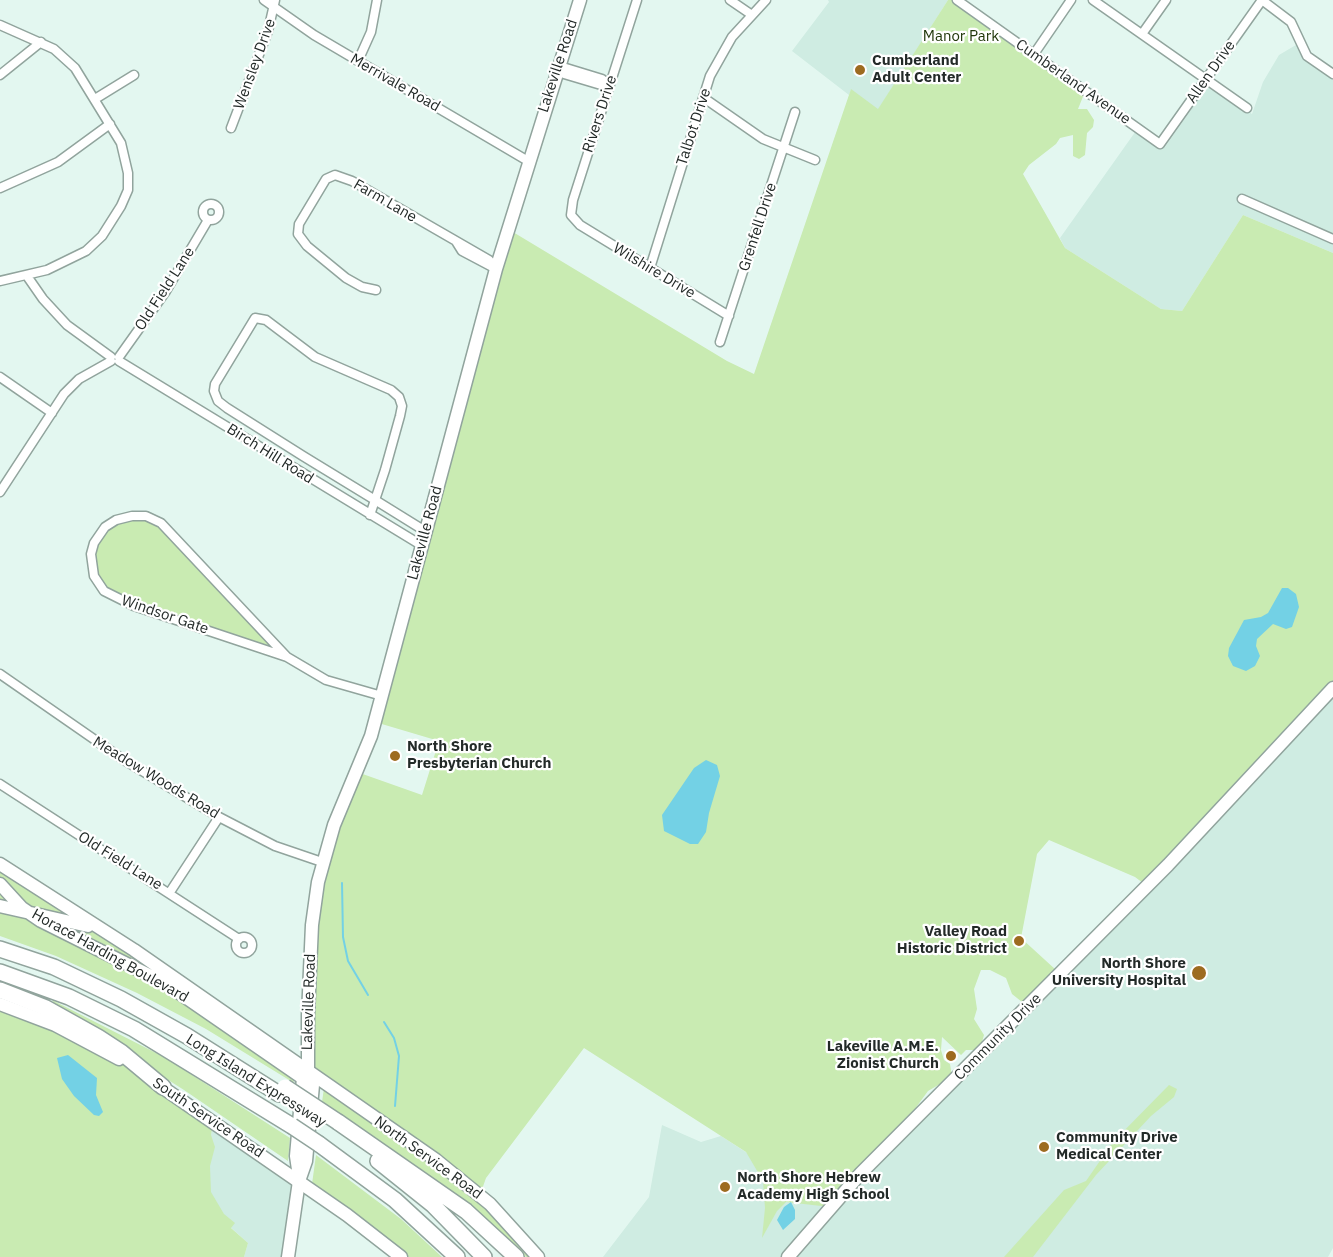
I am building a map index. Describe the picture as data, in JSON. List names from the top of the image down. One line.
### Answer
{"streets":{"highway":["Long Island Expressway"],"main road":["Lakeville Road","Horace Harding Boulevard","Community Drive","South Service Road","North Service Road"],"street":["Wensley Drive","Allen Drive","Cumberland Avenue","Merrivale Road","Rivers Drive","Talbot Drive","Farm Lane","Grenfell Drive","Wilshire Drive","Old Field Lane","Birch Hill Road","Windsor Gate","Meadow Woods Road"]},"crossings":[["Wensley Drive","Merrivale Road"],["Lakeville Road","Merrivale Road"],["Lakeville Road","Farm Lane"],["Lakeville Road","Birch Hill Road"],["Lakeville Road","Windsor Gate"],["Lakeville Road","Meadow Woods Road"],["Lakeville Road","Horace Harding Boulevard"],["Lakeville Road","South Service Road"],["Lakeville Road","North Service Road"],["Allen Drive","Cumberland Avenue"],["Rivers Drive","Wilshire Drive"],["Talbot Drive","Wilshire Drive"],["Grenfell Drive","Wilshire Drive"],["Old Field Lane","Birch Hill Road"],["Horace Harding Boulevard","North Service Road"]],"parks":["Manor Park"],"places":["Cumberland Adult Center","North Shore Presbyterian Church","Valley Road Historic District","North Shore University Hospital","Lakeville A.M.E. Zionist Church","Community Drive Medical Center","North Shore Hebrew Academy High School"]}
